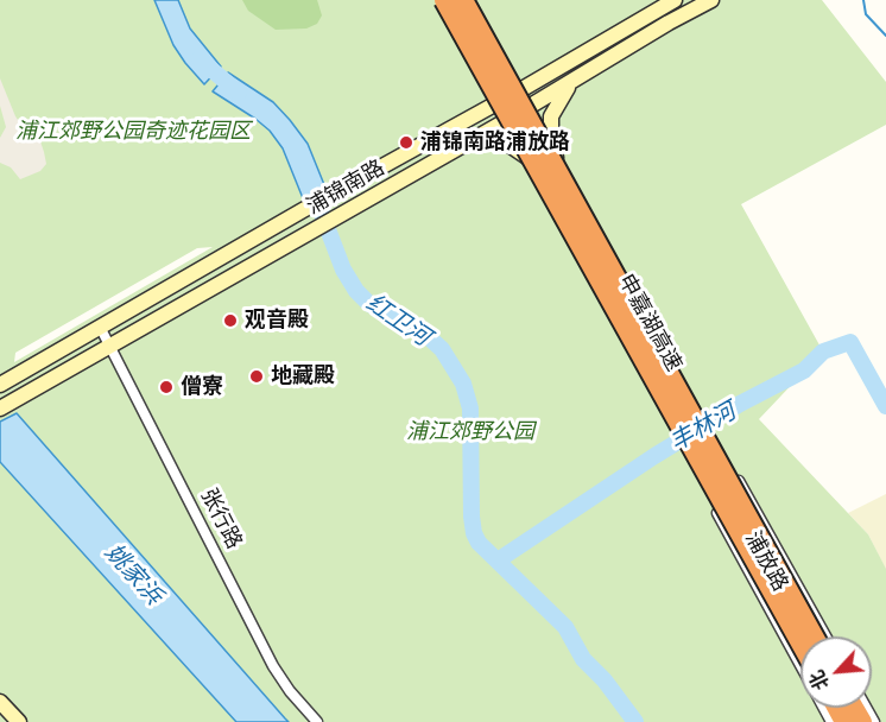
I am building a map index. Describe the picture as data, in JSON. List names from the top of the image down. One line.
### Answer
{"streets":{"highway":["申嘉湖高速"],"main road":["浦锦南路"],"street":["张行路","浦放路"]},"crossings":[["浦锦南路","张行路"]],"water":["红卫河","丰林河","姚家浜"],"parks":["浦江郊野公园奇迹花园区","浦江郊野公园"],"places":["浦锦南路浦放路","观音殿","地藏殿","僧寮"],"north":"bottom left"}
